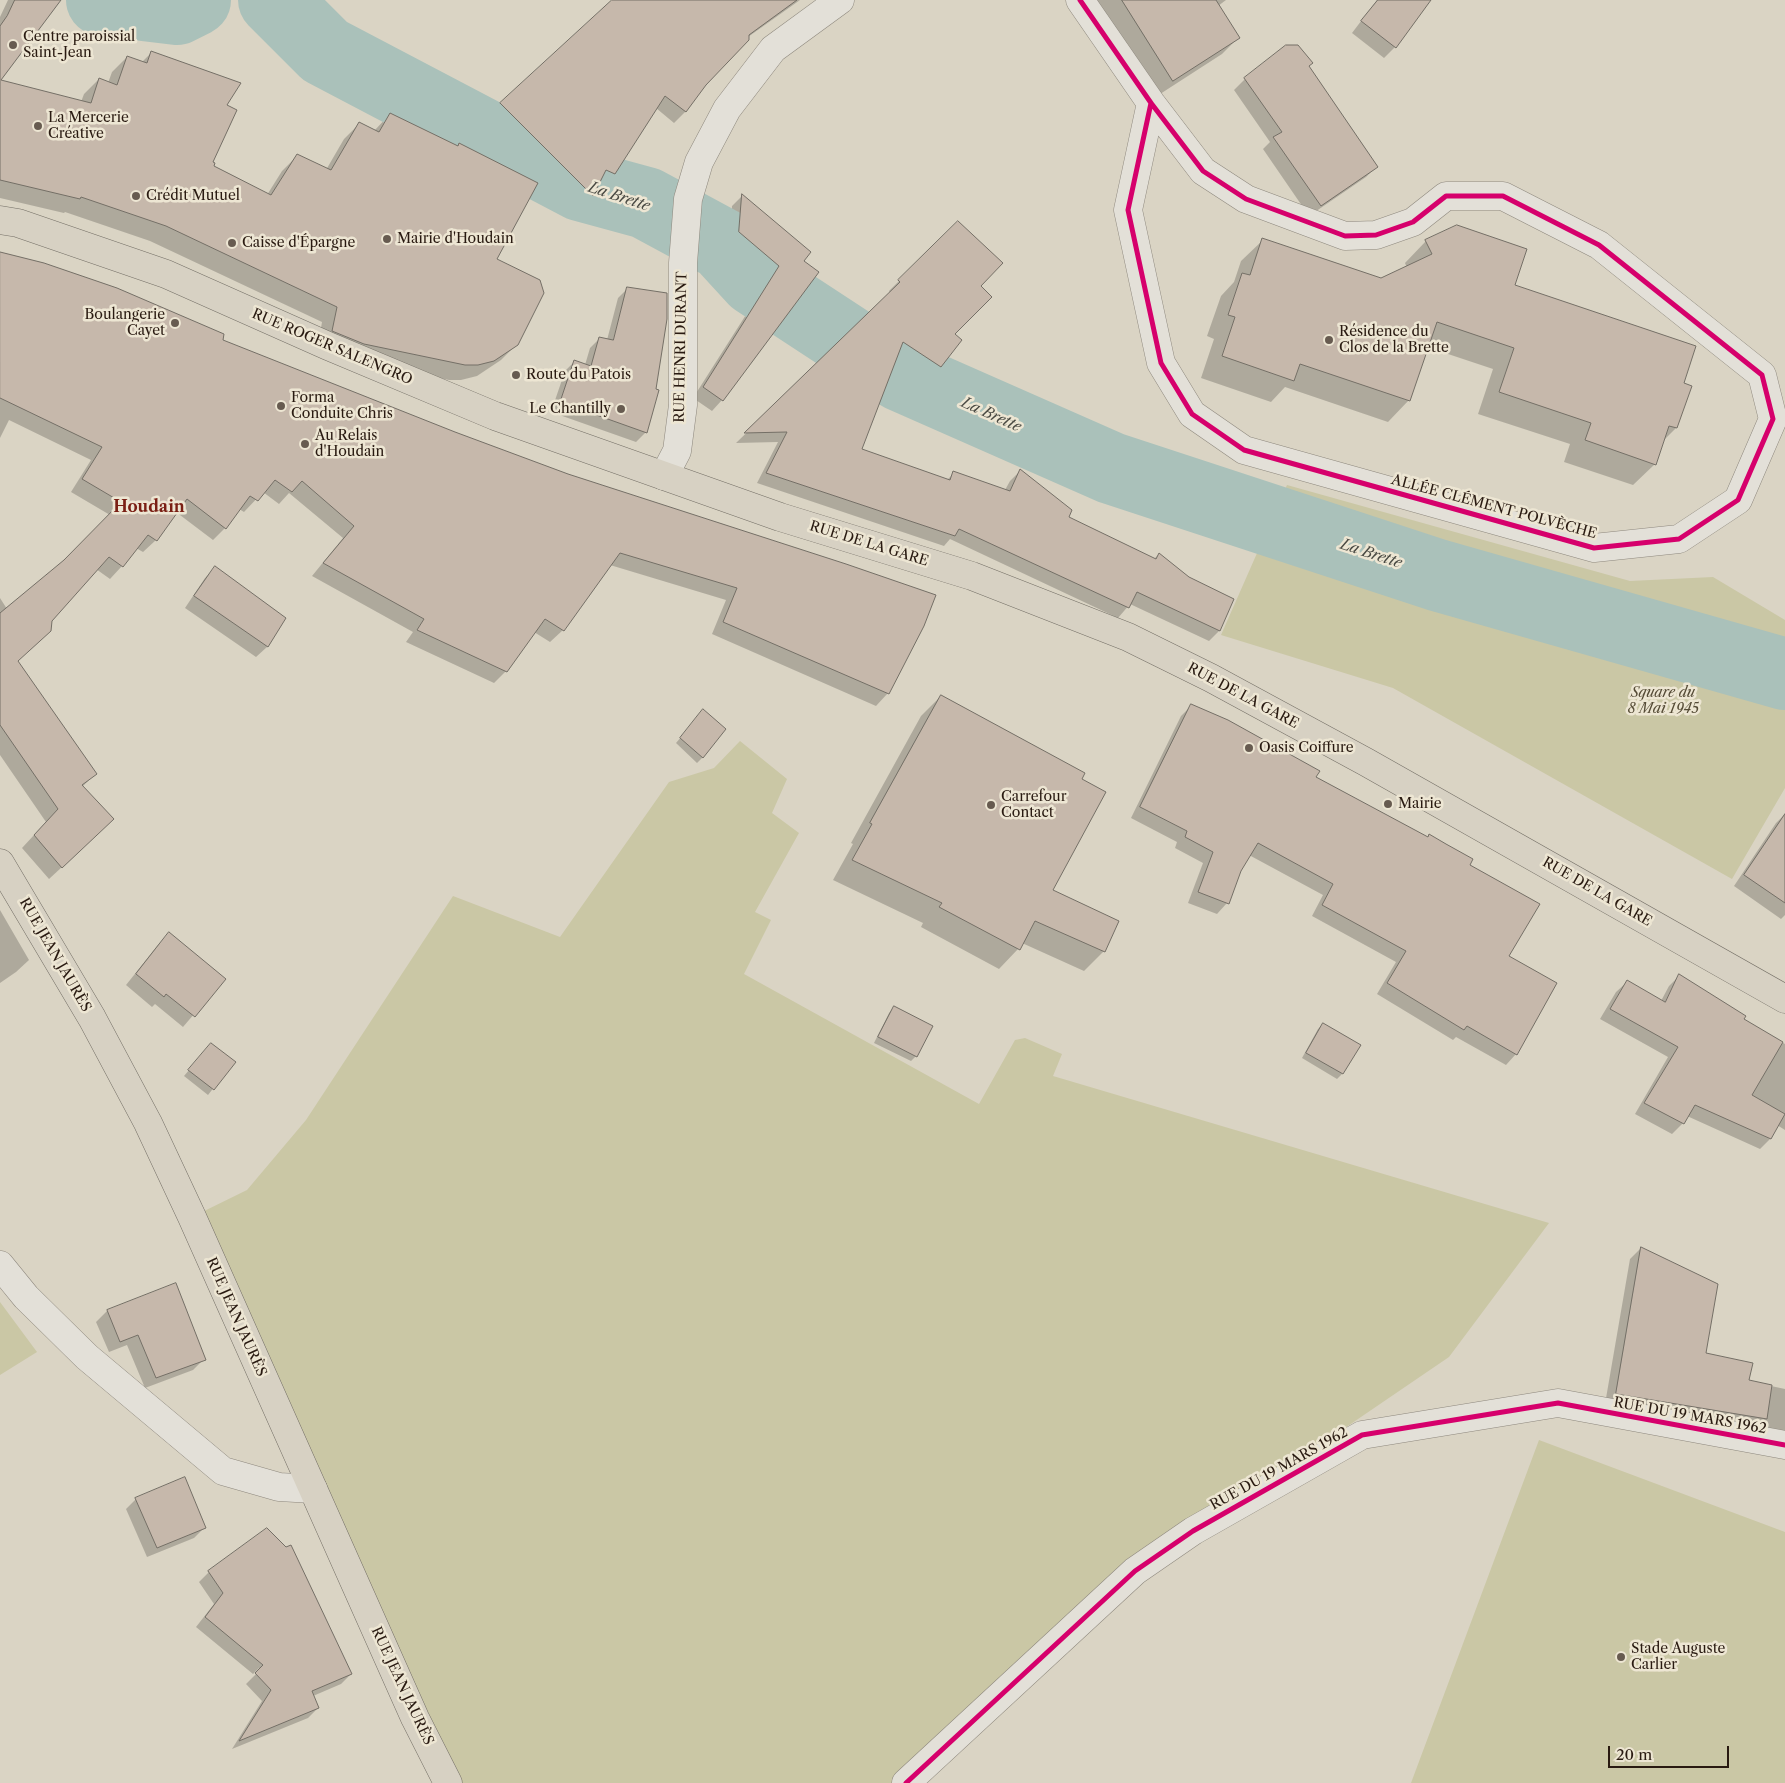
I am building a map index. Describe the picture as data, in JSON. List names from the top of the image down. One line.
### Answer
{"streets":{"main road":["RUE ROGER SALENGRO","RUE DE LA GARE","RUE JEAN JAURÈS"],"street":["RUE HENRI DURANT","ALLÉE CLÉMENT POLVÈCHE","RUE DU 19 MARS 1962"]},"crossings":[["RUE ROGER SALENGRO","RUE HENRI DURANT"],["RUE ROGER SALENGRO","RUE DE LA GARE"],["RUE HENRI DURANT","RUE DE LA GARE"]],"districts":["Houdain"],"water":["La Brette"],"parks":["Square du 8 Mai 1945"],"places":["Centre paroissial Saint-Jean","La Mercerie Créative","Crédit Mutuel","Mairie d'Houdain","Caisse d'Épargne","Boulangerie Cayet","Résidence du Clos de la Brette","Route du Patois","Forma Conduite Chris","Le Chantilly","Au Relais d'Houdain","Oasis Coiffure","Mairie","Carrefour Contact","Stade Auguste Carlier"],"scale_bar":"20 m"}
